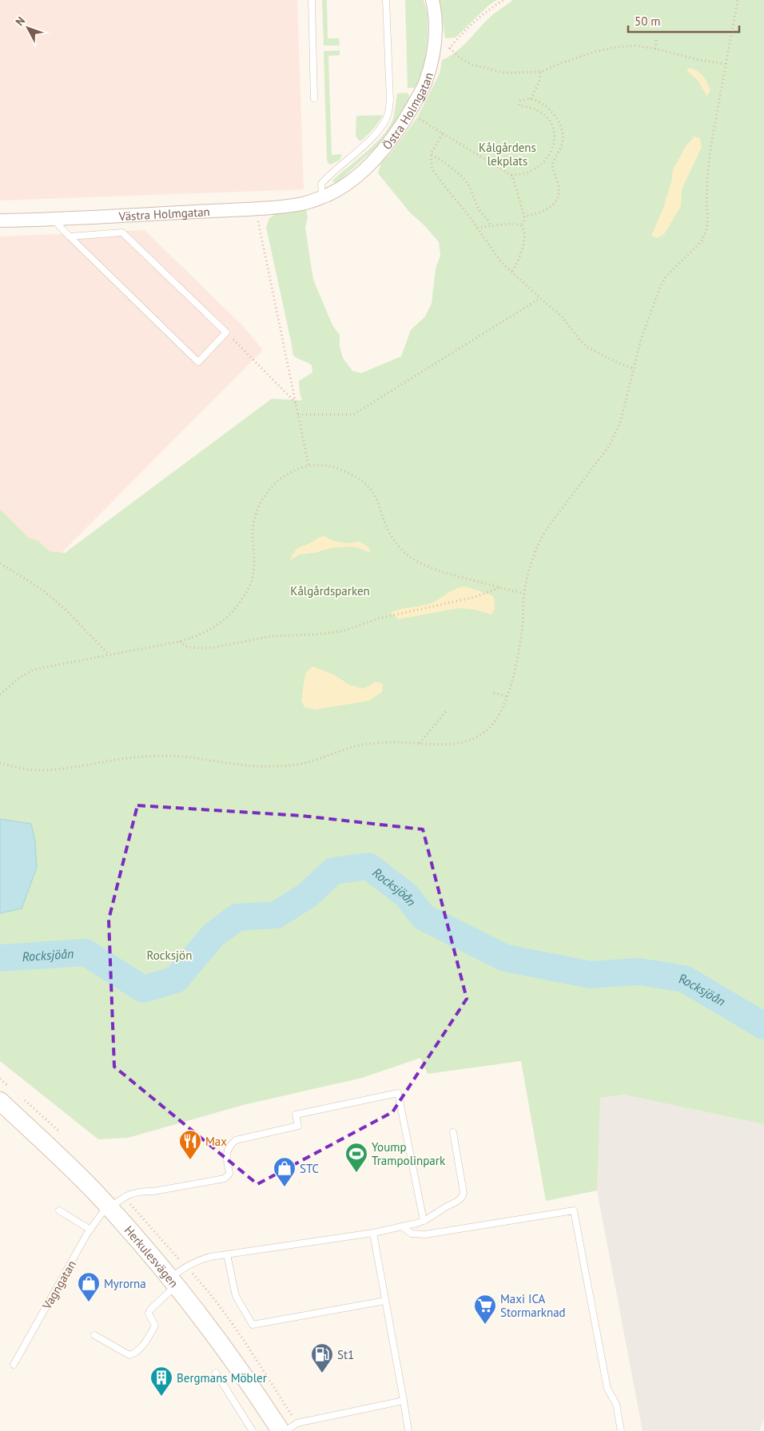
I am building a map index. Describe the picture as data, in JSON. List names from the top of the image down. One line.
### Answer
{"streets":{"main road":["Herkulesvägen"],"street":["Östra Holmgatan","Västra Holmgatan"],"lane":["Vagngatan"]},"crossings":[["Östra Holmgatan","Västra Holmgatan"],["Herkulesvägen","Vagngatan"]],"water":["Rocksjöån"],"parks":["Kålgårdens lekplats","Kålgårdsparken","Rocksjön"],"places":{"restaurant":["Max"],"sports":["Yoump Trampolinpark"],"shop":["STC","Myrorna"],"supermarket":["Maxi ICA Stormarknad"],"fuel station":["St1"],"building":["Bergmans Möbler"]},"scale_bar":"50 m","north":"top left"}
